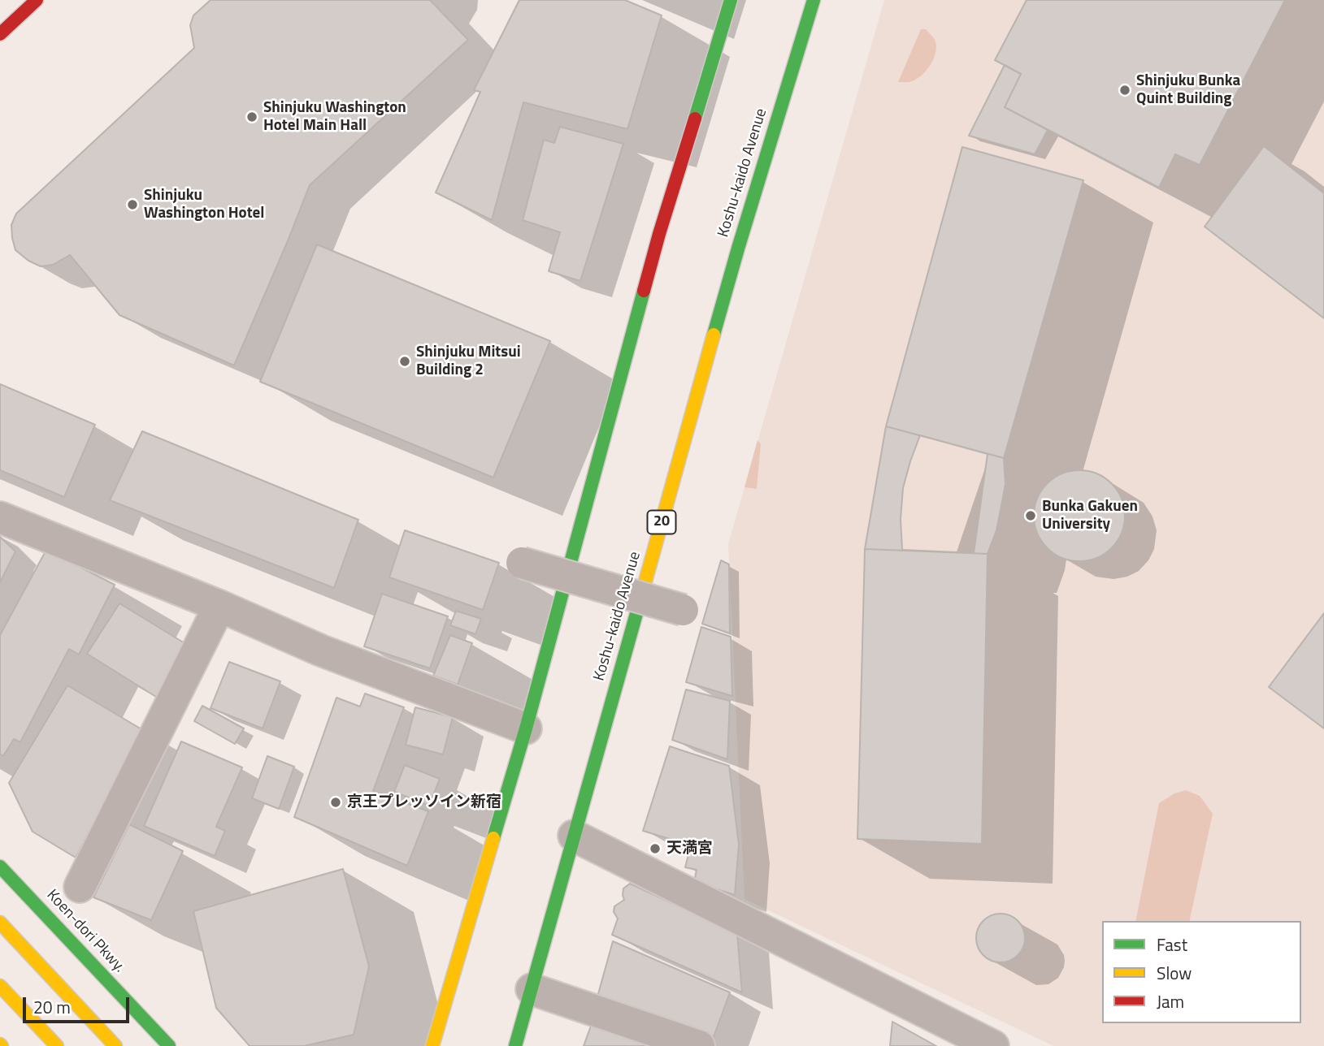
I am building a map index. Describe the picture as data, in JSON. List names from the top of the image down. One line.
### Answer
{"streets":{"main road":["Koshu-kaido Avenue","20","Koen-dori Pkwy."]},"places":["Shinjuku Bunka Quint Building","Shinjuku Washington Hotel Main Hall","Shinjuku Washington Hotel","Shinjuku Mitsui Building 2","Bunka Gakuen University","京王プレッソイン新宿","天満宮"],"legend":["Fast","Slow","Jam"],"scale_bar":"20 m"}
